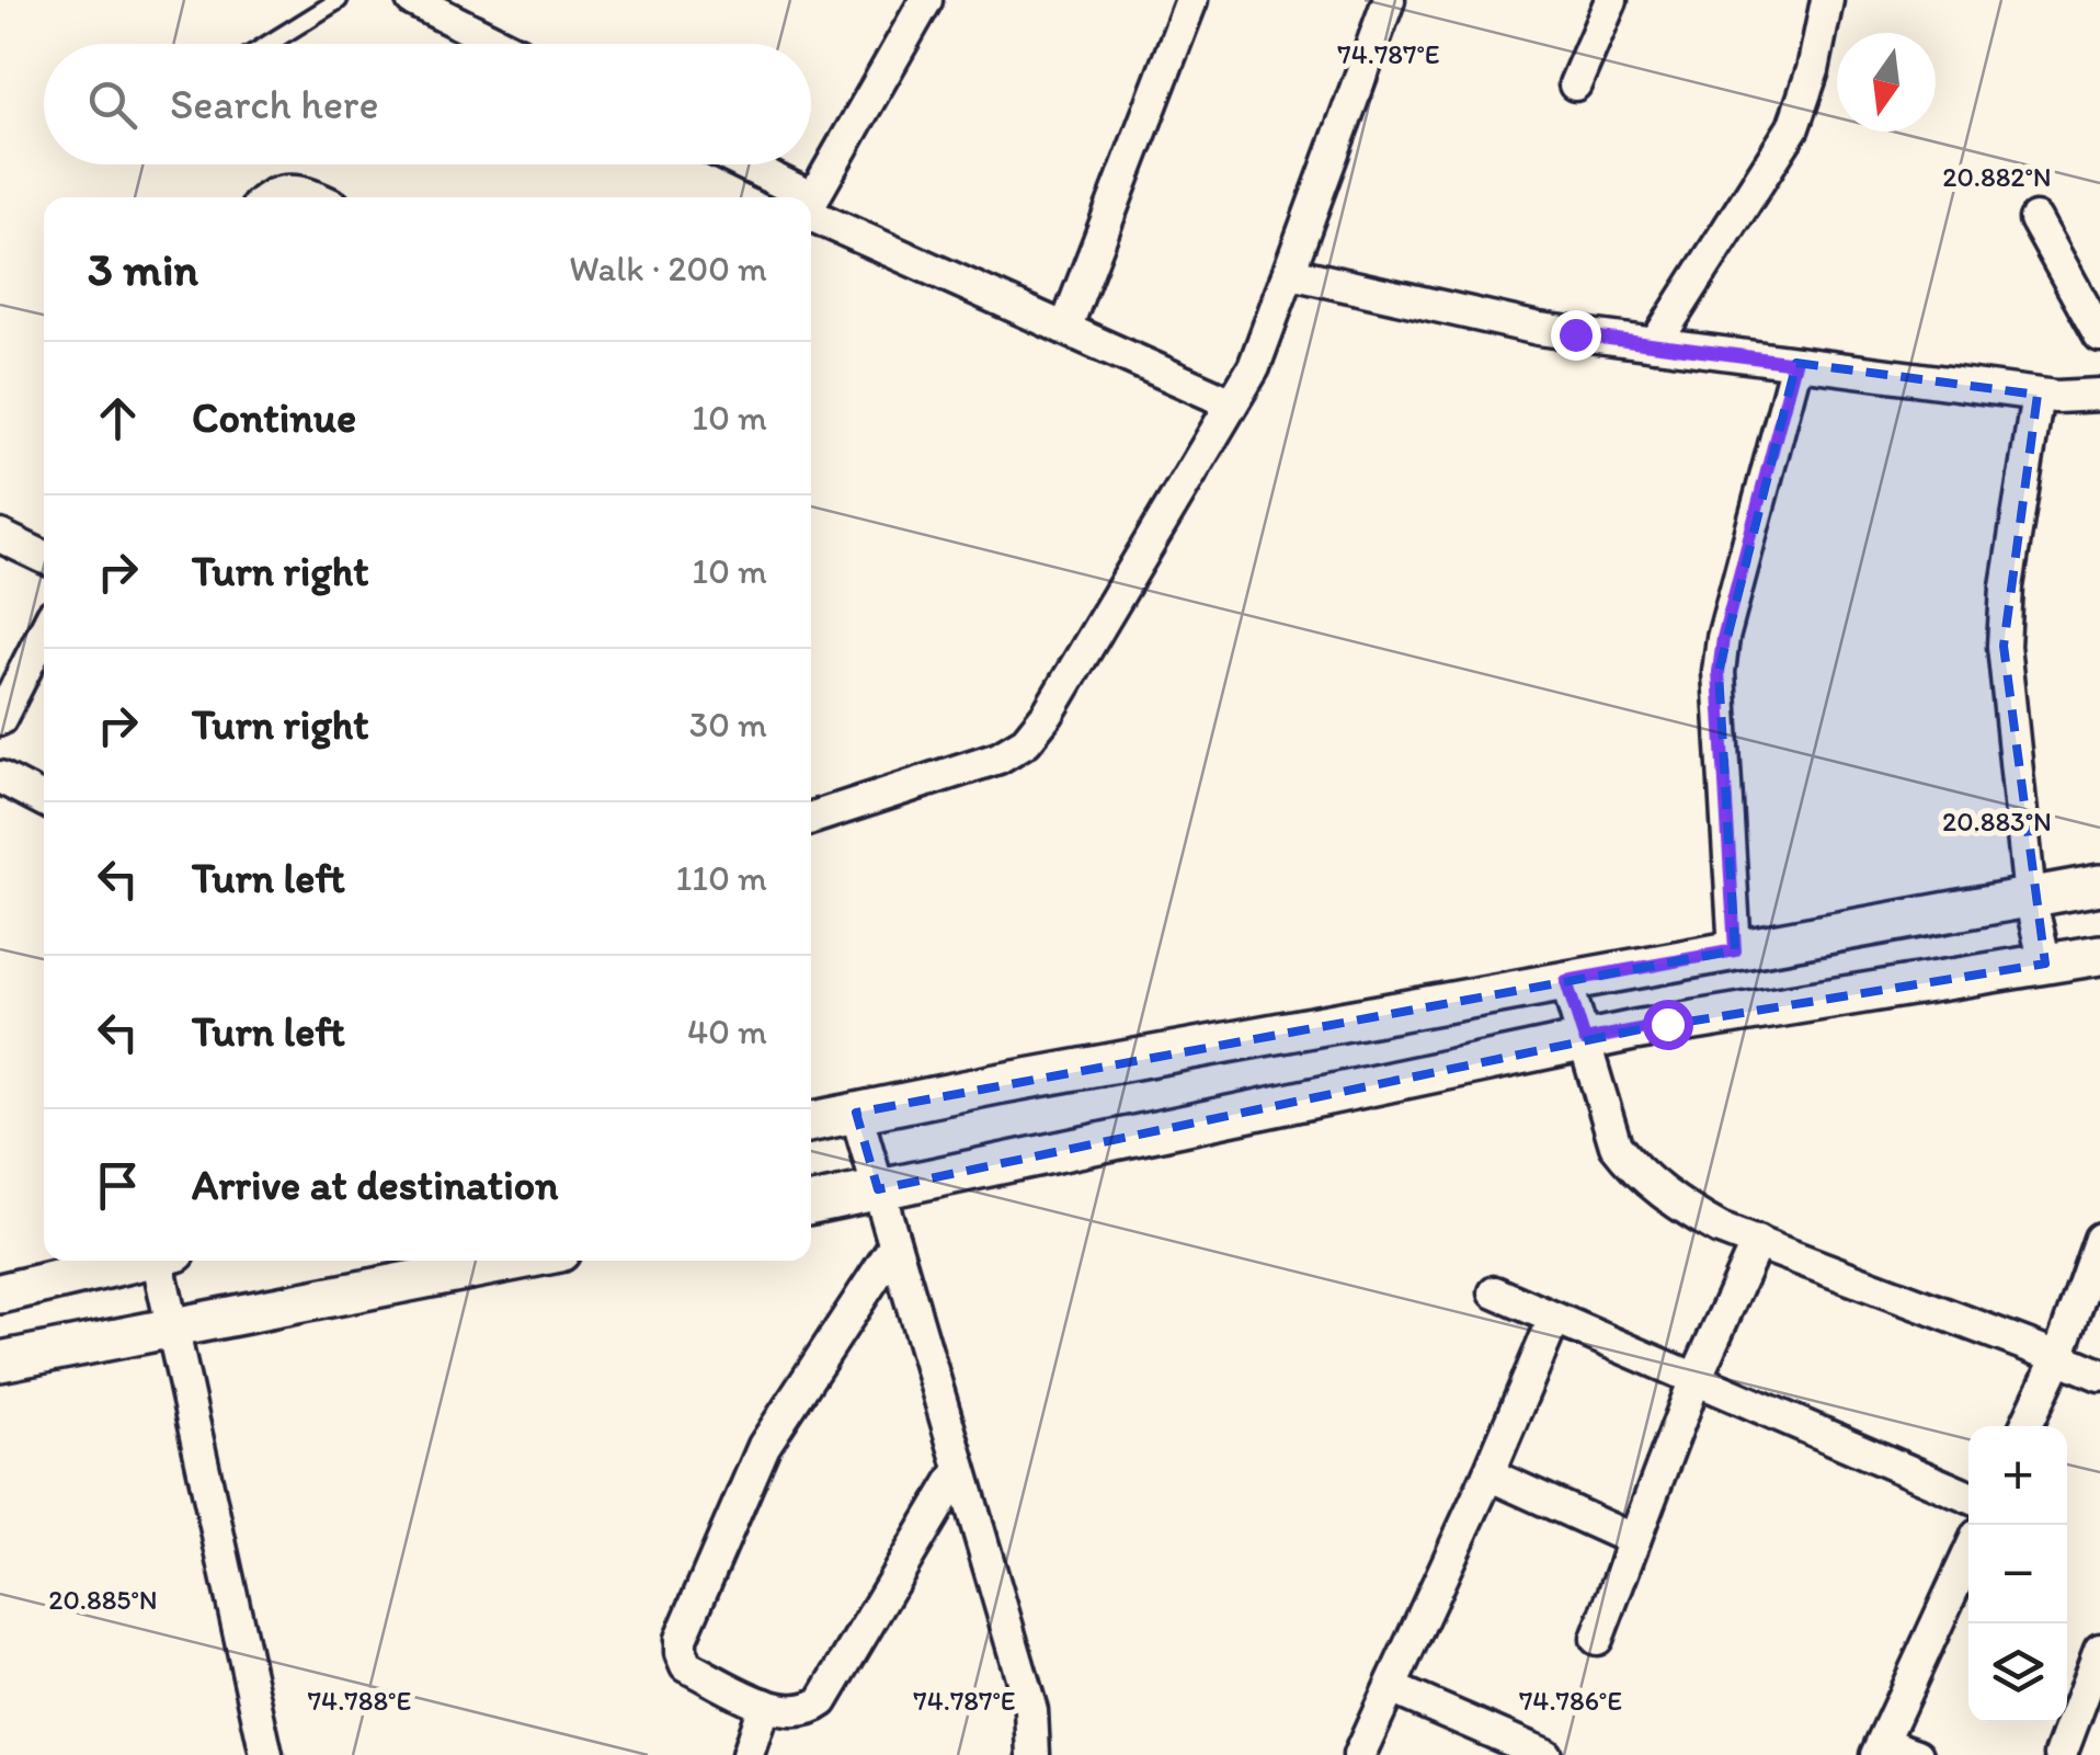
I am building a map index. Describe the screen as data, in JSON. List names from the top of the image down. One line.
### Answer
{"north":"bottom","page":{"search":"Search here","heading":["3 min","Walk · 200 m"],"list":[["Continue","10 m"],["Turn right","10 m"],["Turn right","30 m"],["Turn left","110 m"],["Turn left","40 m"],"Arrive at destination"],"map_buttons":["+","−"]},"coordinates":["74.787°E","20.882°N","20.883°N","20.885°N","74.788°E","74.786°E"]}
